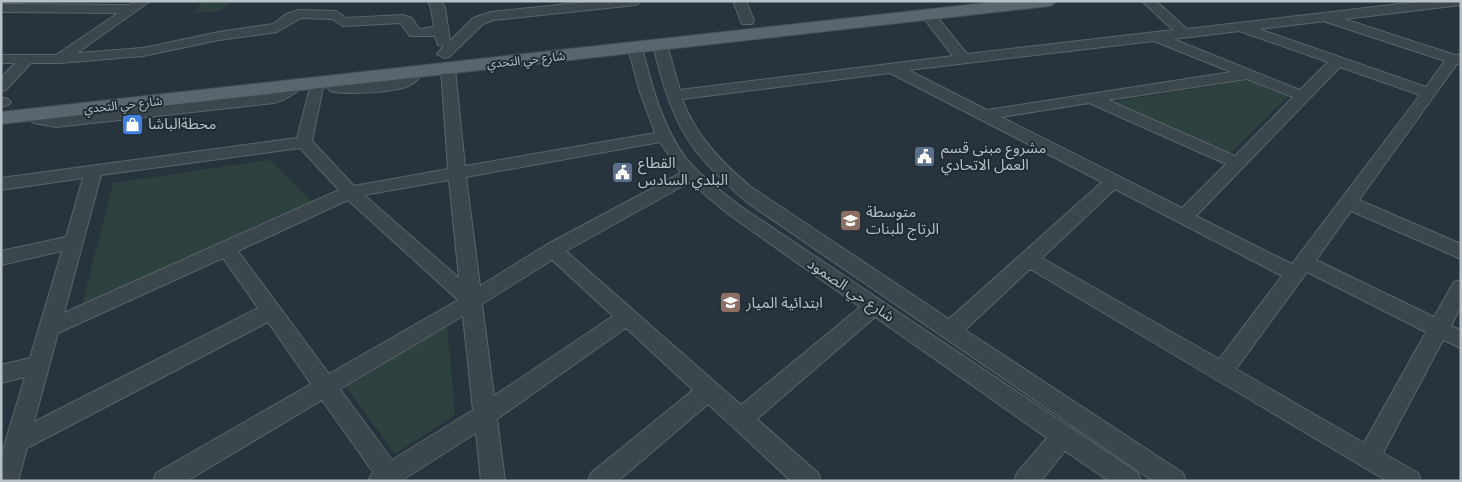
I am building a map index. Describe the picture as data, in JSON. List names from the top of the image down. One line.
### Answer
{"streets":{"main road":["شارع حي التحدي"],"street":["شارع حي الصمود"]},"crossings":[["شارع حي التحدي","شارع حي الصمود"]],"places":{"shop":["محطةالباشا"],"public building":["مشروع مبنى قسم العمل الاتحادي","القطاع البلدي السادس"],"school or university":["متوسطة الرتاج للبنات","ابتدائية الميار"]}}
